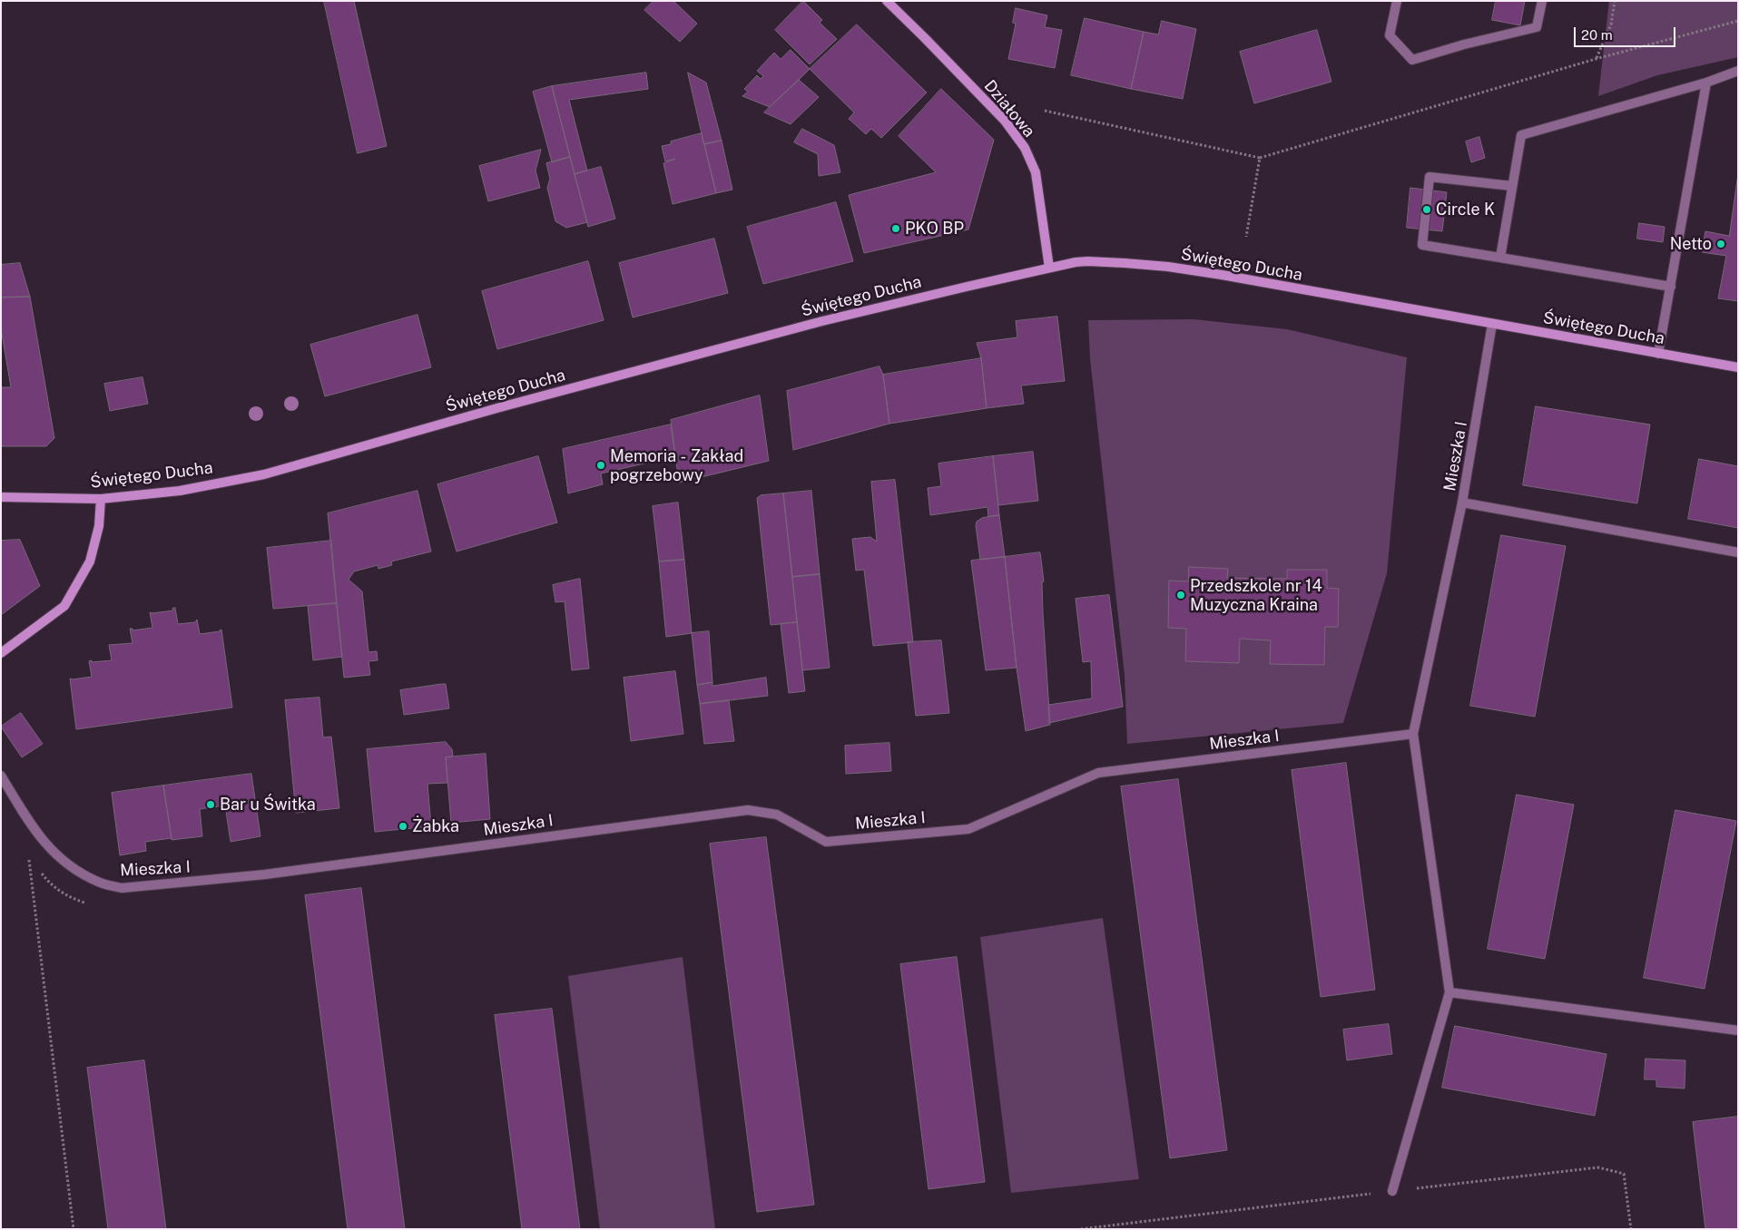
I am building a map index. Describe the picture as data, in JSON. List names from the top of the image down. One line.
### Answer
{"streets":{"street":["Działowa","Świętego Ducha","Mieszka I"]},"crossings":[["Działowa","Świętego Ducha"],["Świętego Ducha","Mieszka I"]],"places":["Circle K","PKO BP","Netto","Memoria - Zakład pogrzebowy","Przedszkole nr 14 Muzyczna Kraina","Bar u Świtka","Żabka"],"scale_bar":"20 m"}
